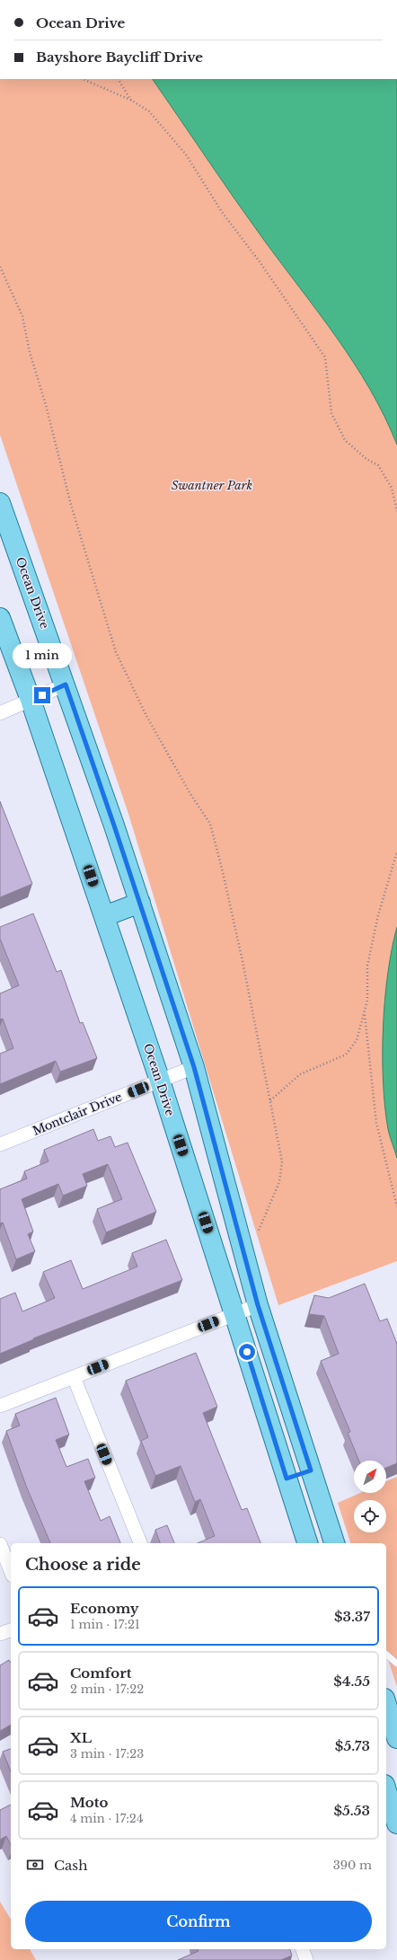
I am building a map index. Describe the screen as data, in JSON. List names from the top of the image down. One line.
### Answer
{"streets":{"main road":["Ocean Drive"],"street":["Montclair Drive"]},"crossings":[["Ocean Drive","Montclair Drive"]],"parks":["Swantner Park"],"north":"top right","page":{"banner":["Ocean Drive","Bayshore Baycliff Drive"],"bubble":"1 min","heading":"Choose a ride","list":[{"name":"Economy","note":"1 min · 17:21","value":"$3.37"},{"name":"Comfort","note":"2 min · 17:22","value":"$4.55"},{"name":"XL","note":"3 min · 17:23","value":"$5.73"},{"name":"Moto","note":"4 min · 17:24","value":"$5.53"}],"pay":["Cash","390 m"],"buttons":"Confirm"}}
